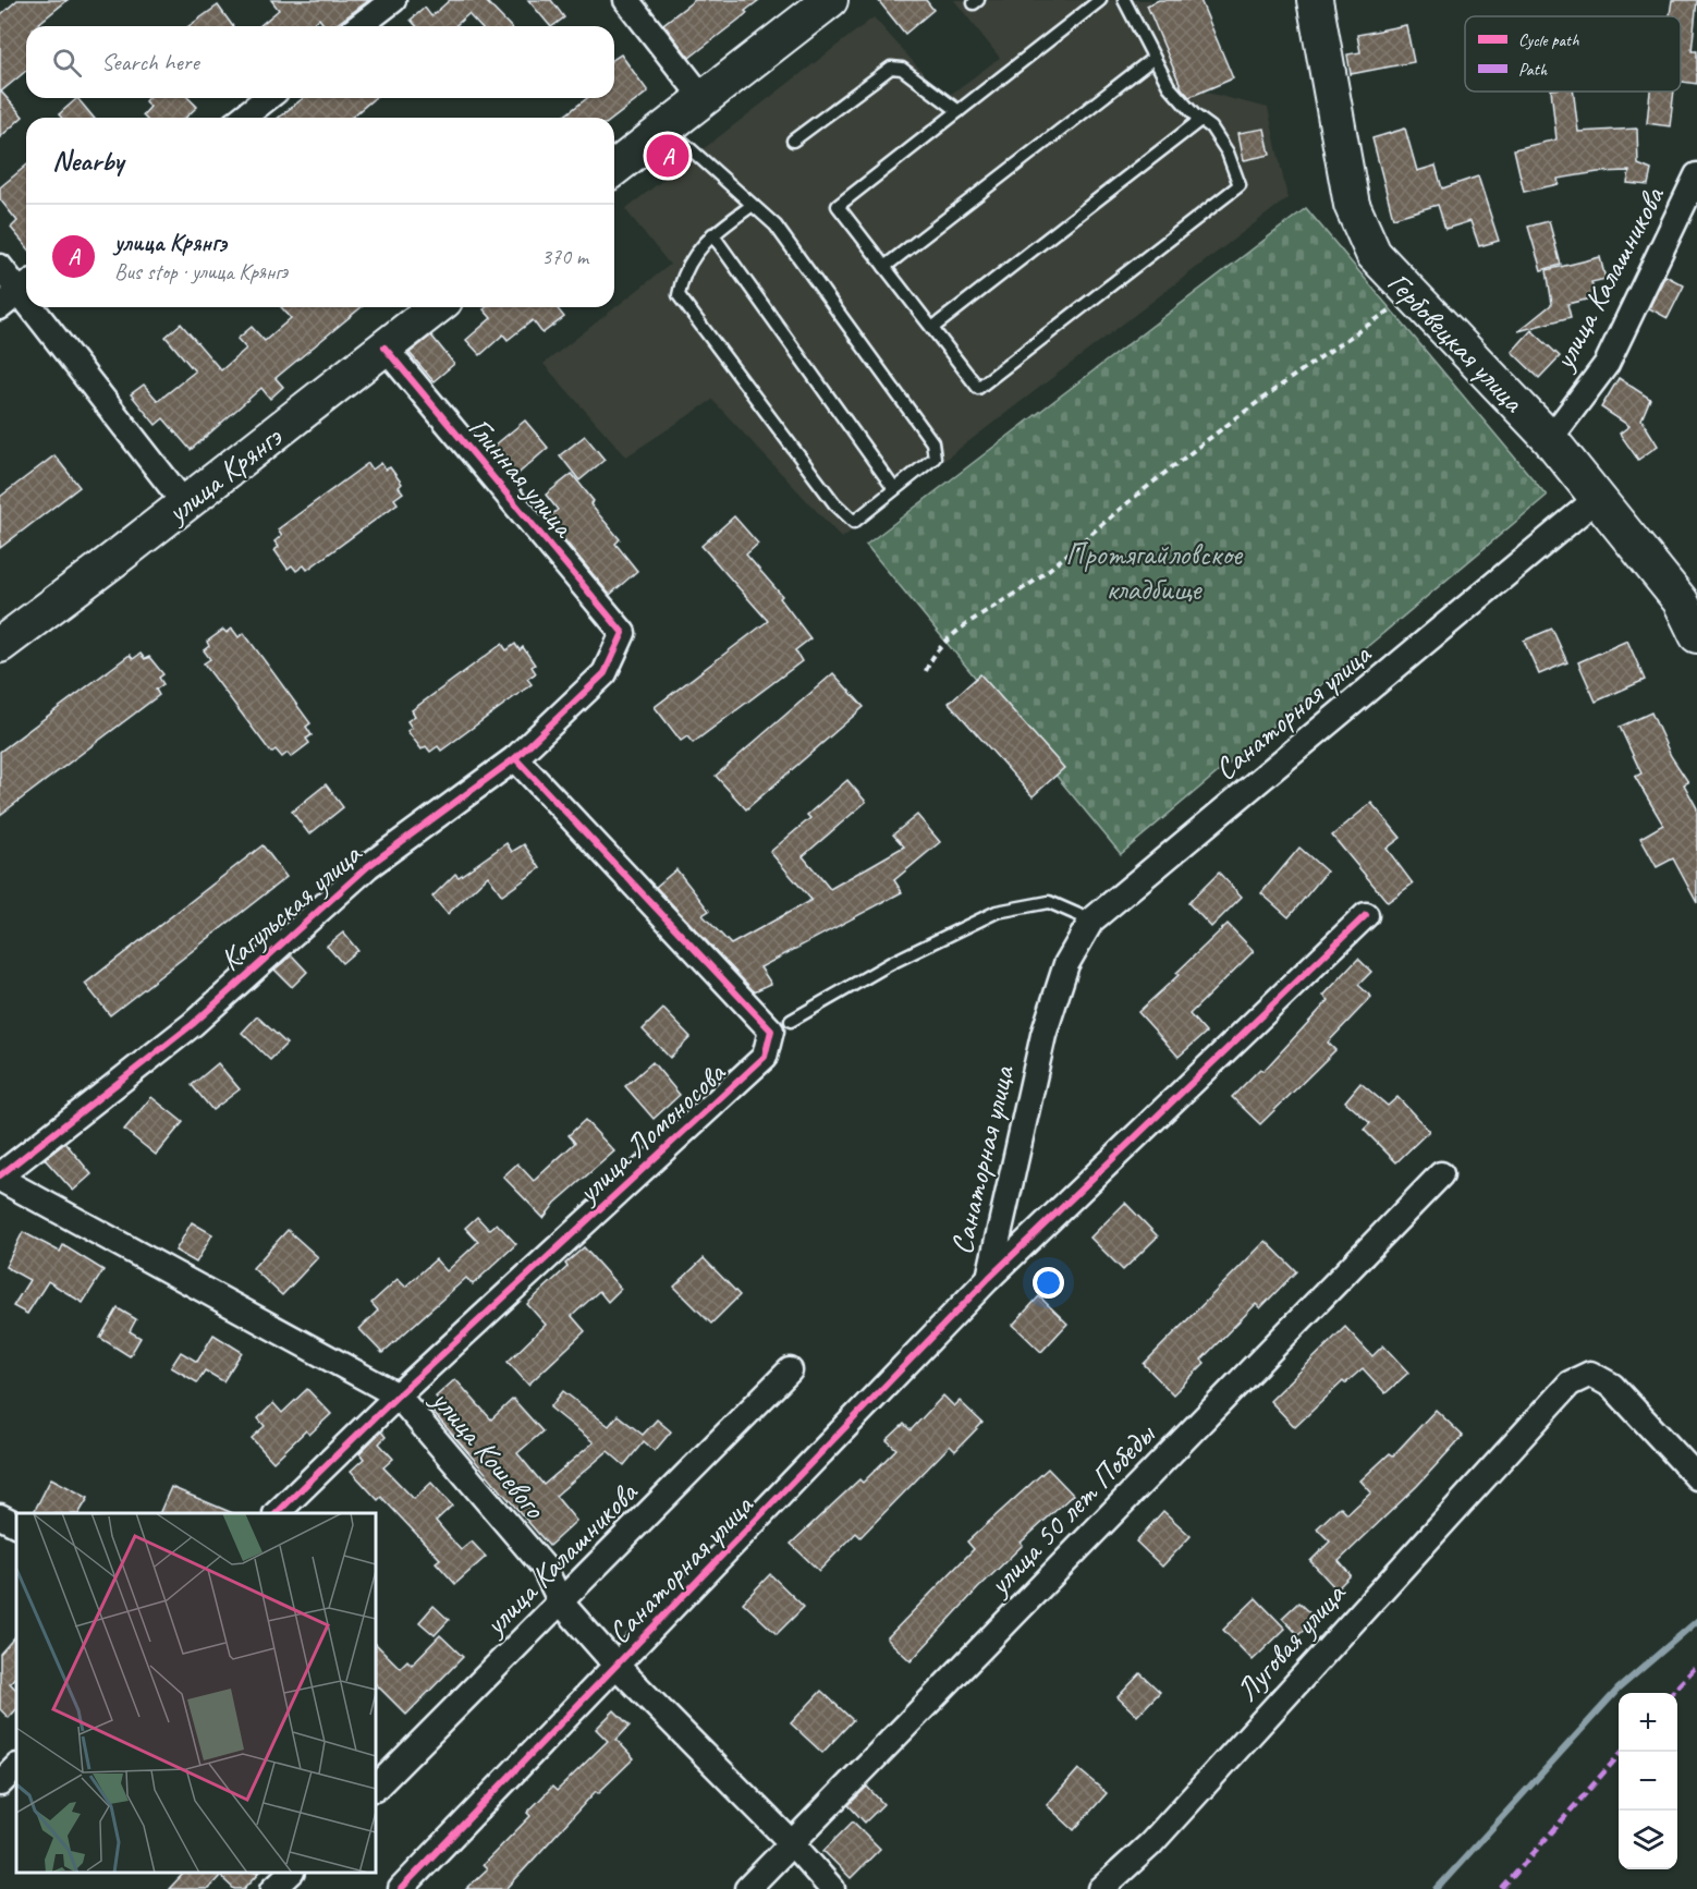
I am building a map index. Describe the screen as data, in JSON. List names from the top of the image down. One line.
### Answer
{"streets":{"street":["улица Калашникова","Гербовецкая улица","улица Крянгэ","Глинная улица","Санаторная улица","Кагульская улица","улица Ломоносова","улица Кошевого","улица 50 лет Победы","Луговая улица"]},"crossings":[["улица Калашникова","Гербовецкая улица"],["улица Калашникова","улица Кошевого"],["Гербовецкая улица","Санаторная улица"],["улица Крянгэ","Глинная улица"],["Глинная улица","Кагульская улица"],["Санаторная улица","улица Кошевого"],["Кагульская улица","улица Ломоносова"],["Кагульская улица","улица Кошевого"],["улица Ломоносова","улица Кошевого"],["улица Кошевого","улица 50 лет Победы"]],"parks":["Протягайловское кладбище"],"legend":["Cycle path","Path"],"page":{"search":"Search here","heading":"Nearby","pins":"A","list":[{"mark":"A","name":"улица Крянгэ","note":"Bus stop · улица Крянгэ","value":"370 m"}],"map_buttons":["+","−"]}}
